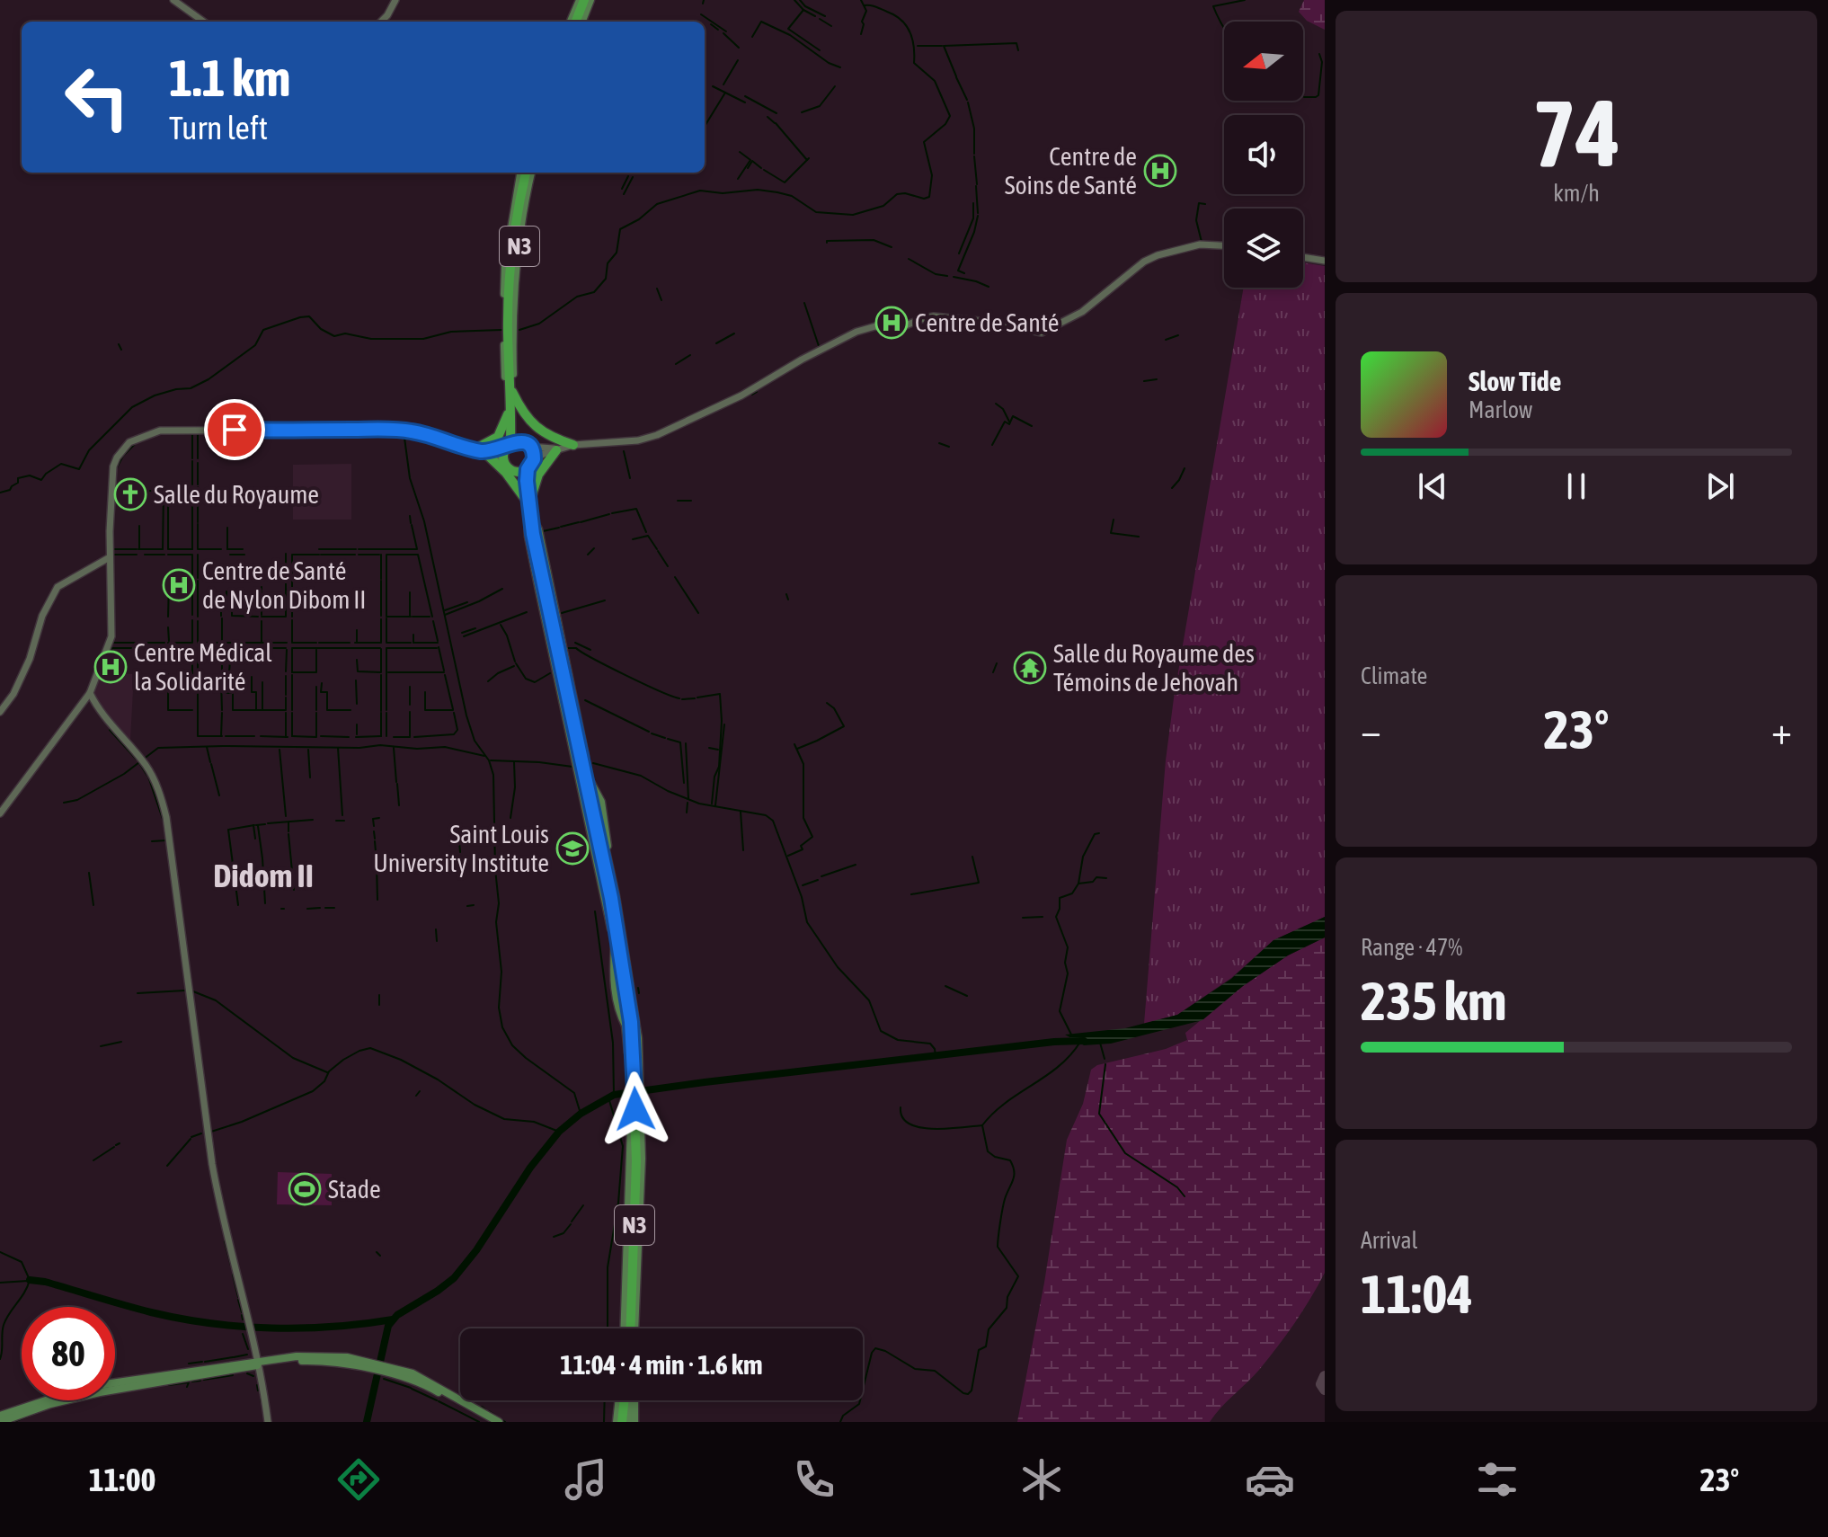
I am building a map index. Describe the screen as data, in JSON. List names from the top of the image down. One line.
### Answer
{"streets":{"highway":["N3"]},"districts":["Didom II"],"places":{"hospital":["Centre de Soins de Santé","Centre de Santé","Centre de Santé de Nylon Dibom II","Centre Médical la Solidarité"],"church":["Salle du Royaume"],"temple":["Salle du Royaume des Témoins de Jehovah"],"school or university":["Saint Louis University Institute"],"sports":["Stade"]},"north":"left","page":{"tile":[["74","km/h"],"Climate",["Range · 47%","235 km"],["Arrival","11:04"]],"turn":["1.1 km","Turn left"],"song":["Slow Tide","Marlow"],"heat":["−","23°","+"],"limit":"80","trip":"11:04 · 4 min · 1.6 km","tabs":["11:00","23°"]}}
